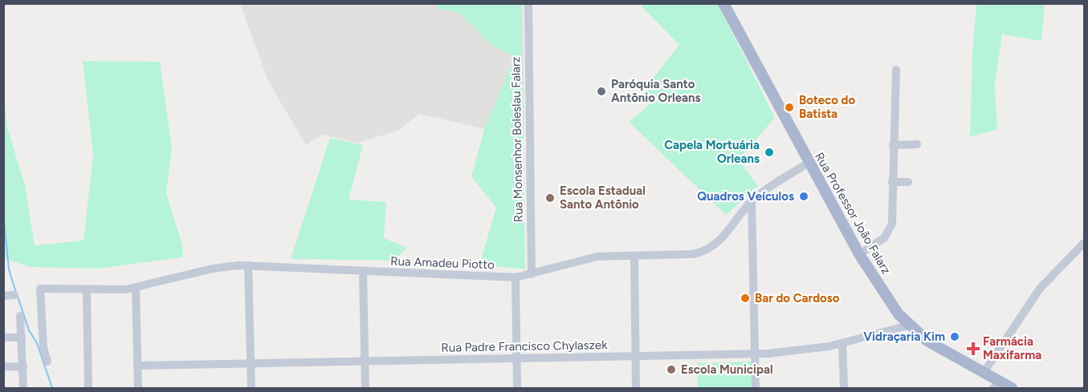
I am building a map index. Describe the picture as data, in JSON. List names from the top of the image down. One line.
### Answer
{"streets":{"main road":["Rua Professor João Falarz"],"street":["Rua Monsenhor Boleslau Falarz","Rua Amadeu Piotto","Rua Padre Francisco Chylaszek"]},"crossings":[["Rua Monsenhor Boleslau Falarz","Rua Amadeu Piotto"],["Rua Professor João Falarz","Rua Amadeu Piotto"],["Rua Professor João Falarz","Rua Padre Francisco Chylaszek"]],"places":{"other":["Paróquia Santo Antônio Orleans","Boteco do Batista","Capela Mortuária Orleans","Quadros Veículos","Escola Estadual Santo Antônio","Bar do Cardoso","Vidraçaria Kim","Escola Municipal"],"health":["Farmácia Maxifarma"]}}
